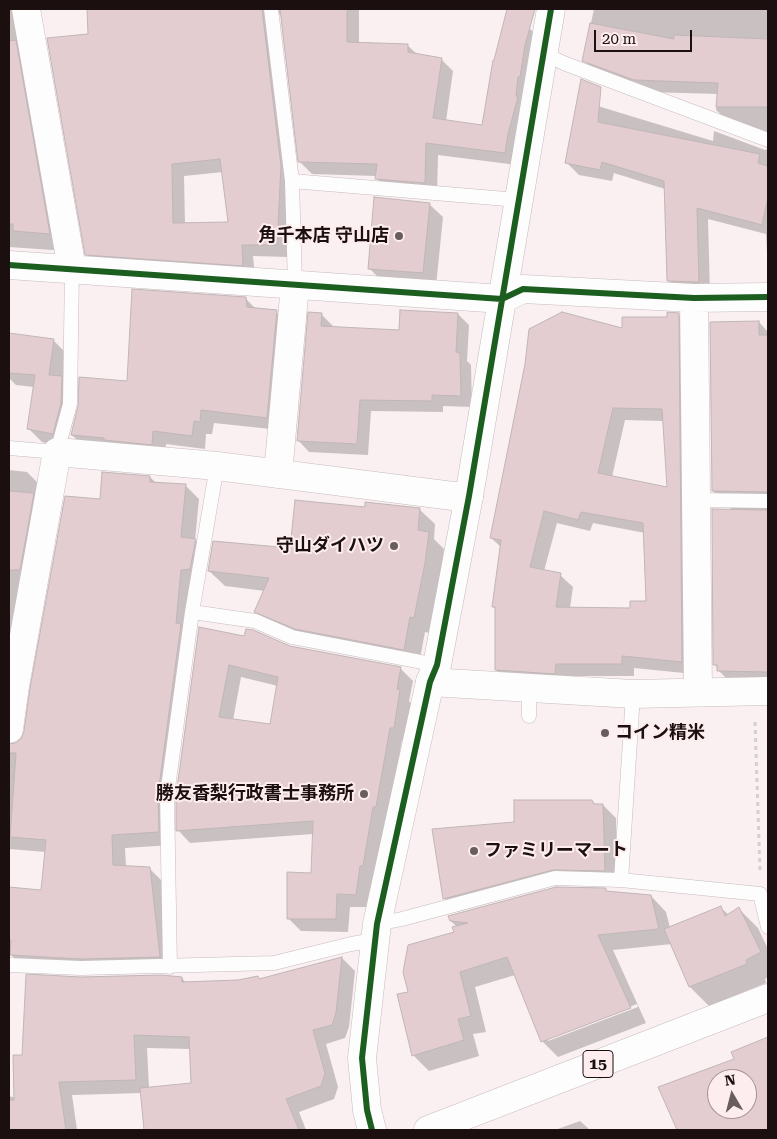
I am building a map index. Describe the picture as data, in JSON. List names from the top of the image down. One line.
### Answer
{"streets":{"street":["15"]},"places":["角千本店 守山店","守山ダイハツ","コイン精米","勝友香梨行政書士事務所","ファミリーマート"],"scale_bar":"20 m","north":"top"}
